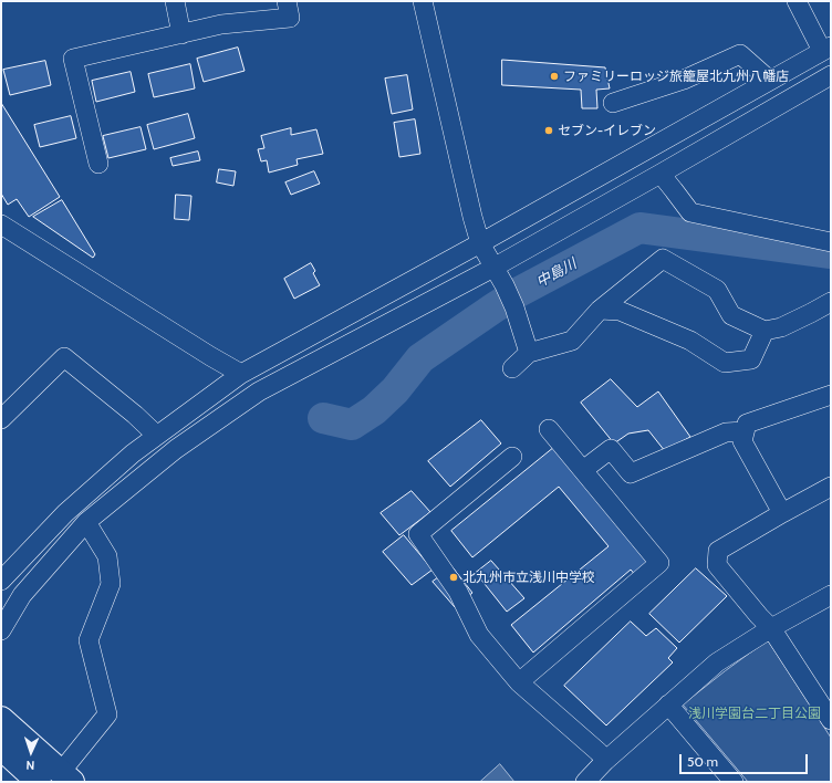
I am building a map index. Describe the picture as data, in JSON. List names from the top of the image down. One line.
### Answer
{"water":["中島川"],"parks":["浅川学園台二丁目公園"],"places":["ファミリーロッジ旅籠屋北九州八幡店","セブン-イレブン","北九州市立浅川中学校"],"scale_bar":"50 m","north":"bottom"}
